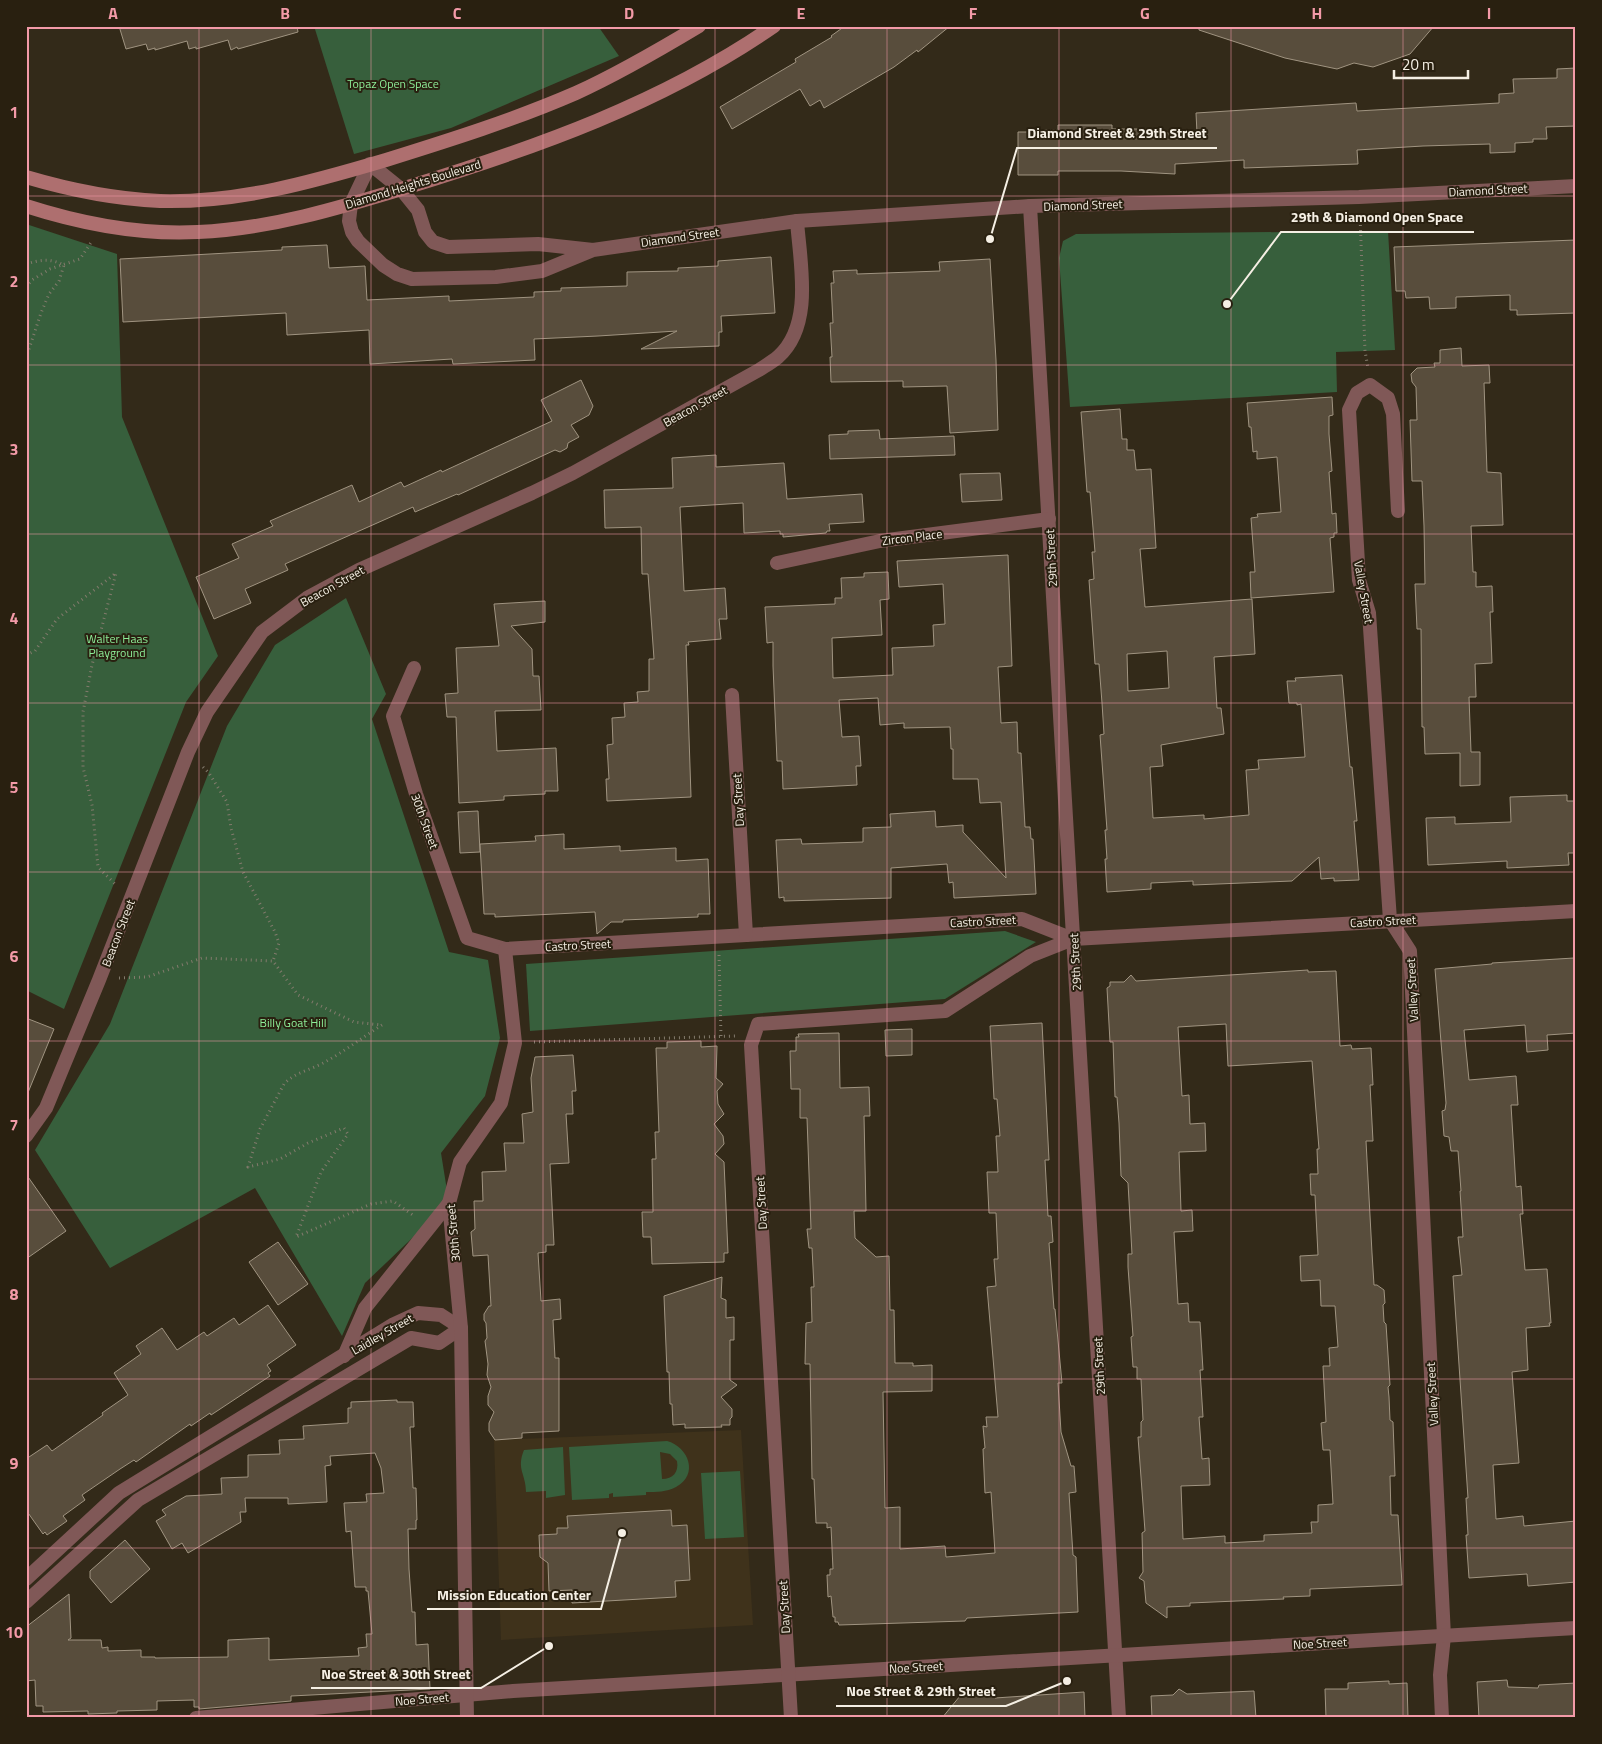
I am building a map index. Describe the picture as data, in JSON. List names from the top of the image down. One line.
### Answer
{"streets":{"main road":["Diamond Heights Boulevard"],"street":["Diamond Street","Beacon Street","Zircon Place","29th Street","Valley Street","Day Street","30th Street","Castro Street","Laidley Street","Noe Street"]},"crossings":[["Diamond Heights Boulevard","Diamond Street"],["Diamond Street","Beacon Street"],["Diamond Street","29th Street"],["Zircon Place","29th Street"],["29th Street","Castro Street"],["29th Street","Noe Street"],["Valley Street","Castro Street"],["Valley Street","Noe Street"],["Day Street","Castro Street"],["Day Street","Noe Street"],["30th Street","Castro Street"],["30th Street","Laidley Street"],["30th Street","Noe Street"]],"parks":["Topaz Open Space","Walter Haas Playground","Billy Goat Hill"],"places":["Diamond Street & 29th Street","29th & Diamond Open Space","Mission Education Center","Noe Street & 30th Street","Noe Street & 29th Street"],"scale_bar":"20 m","grid":{"columns":["A","B","C","D","E","F","G","H","I"],"rows":["1","2","3","4","5","6","7","8","9","10"]}}
